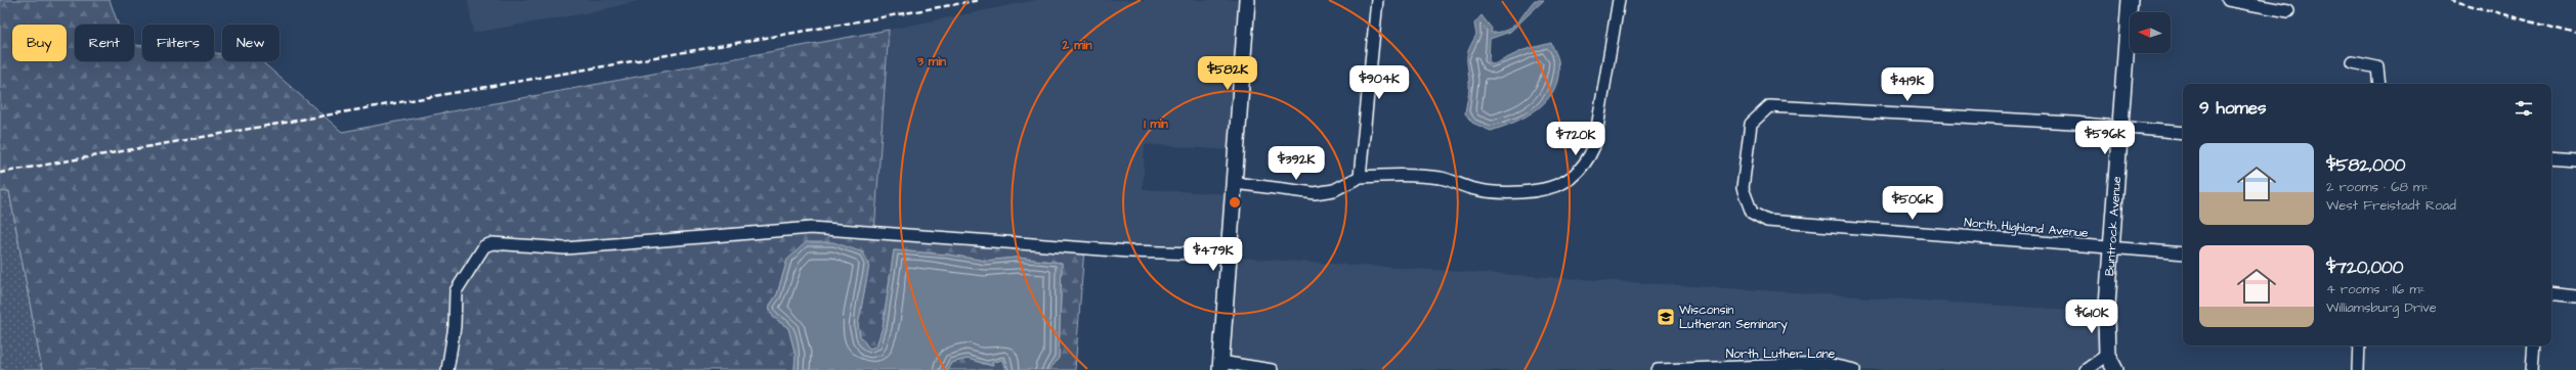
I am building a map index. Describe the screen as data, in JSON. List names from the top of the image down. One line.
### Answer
{"streets":{"street":["Buntrock Avenue","North Highland Avenue","North Luther Lane"]},"crossings":[["Buntrock Avenue","North Highland Avenue"]],"places":{"school or university":["Wisconsin Lutheran Seminary"]},"north":"left","page":{"chip":["Buy","Rent","Filters","New"],"price":["$582K","$904K","$419K","$596K","$720K","$392K","$506K","$479K","$610K"],"heading":"9 homes","list":[{"name":"$582,000","note":"2 rooms · 68 m² · West Freistadt Road"},{"name":"$720,000","note":"4 rooms · 116 m² · Williamsburg Drive"}]},"rings":["2 min","3 min","1 min"]}
